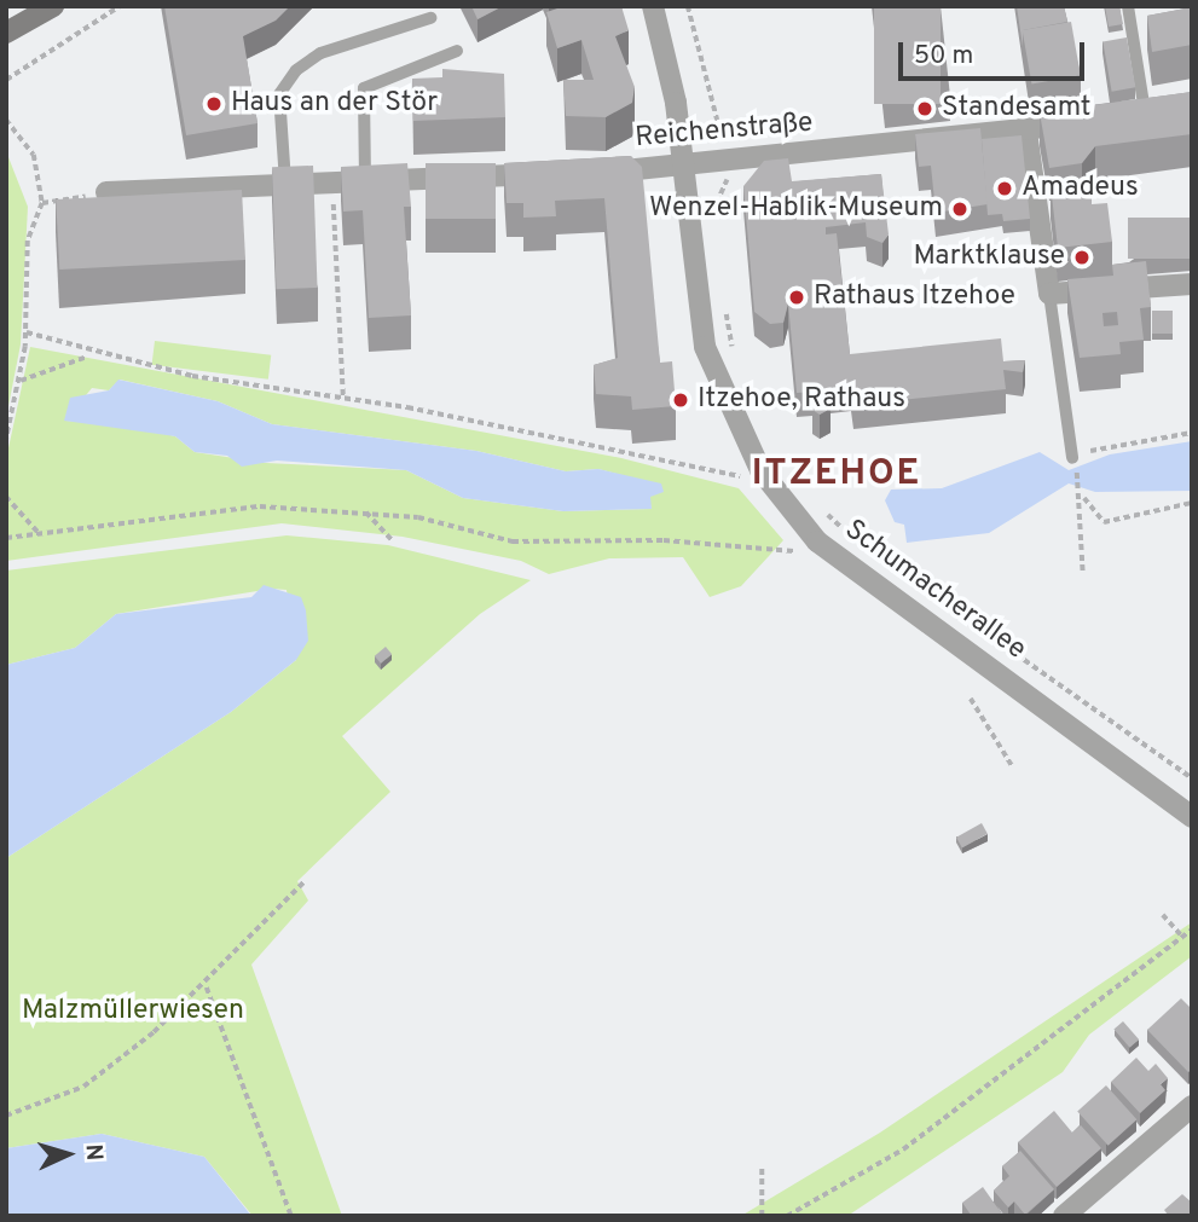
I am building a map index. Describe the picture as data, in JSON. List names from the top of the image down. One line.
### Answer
{"streets":{"street":["Reichenstraße","Schumacherallee"]},"crossings":[["Reichenstraße","Schumacherallee"]],"districts":["ITZEHOE"],"parks":["Malzmüllerwiesen"],"places":["Haus an der Stör","Standesamt","Amadeus","Wenzel-Hablik-Museum","Marktklause","Rathaus Itzehoe","Itzehoe, Rathaus"],"scale_bar":"50 m","north":"right"}
